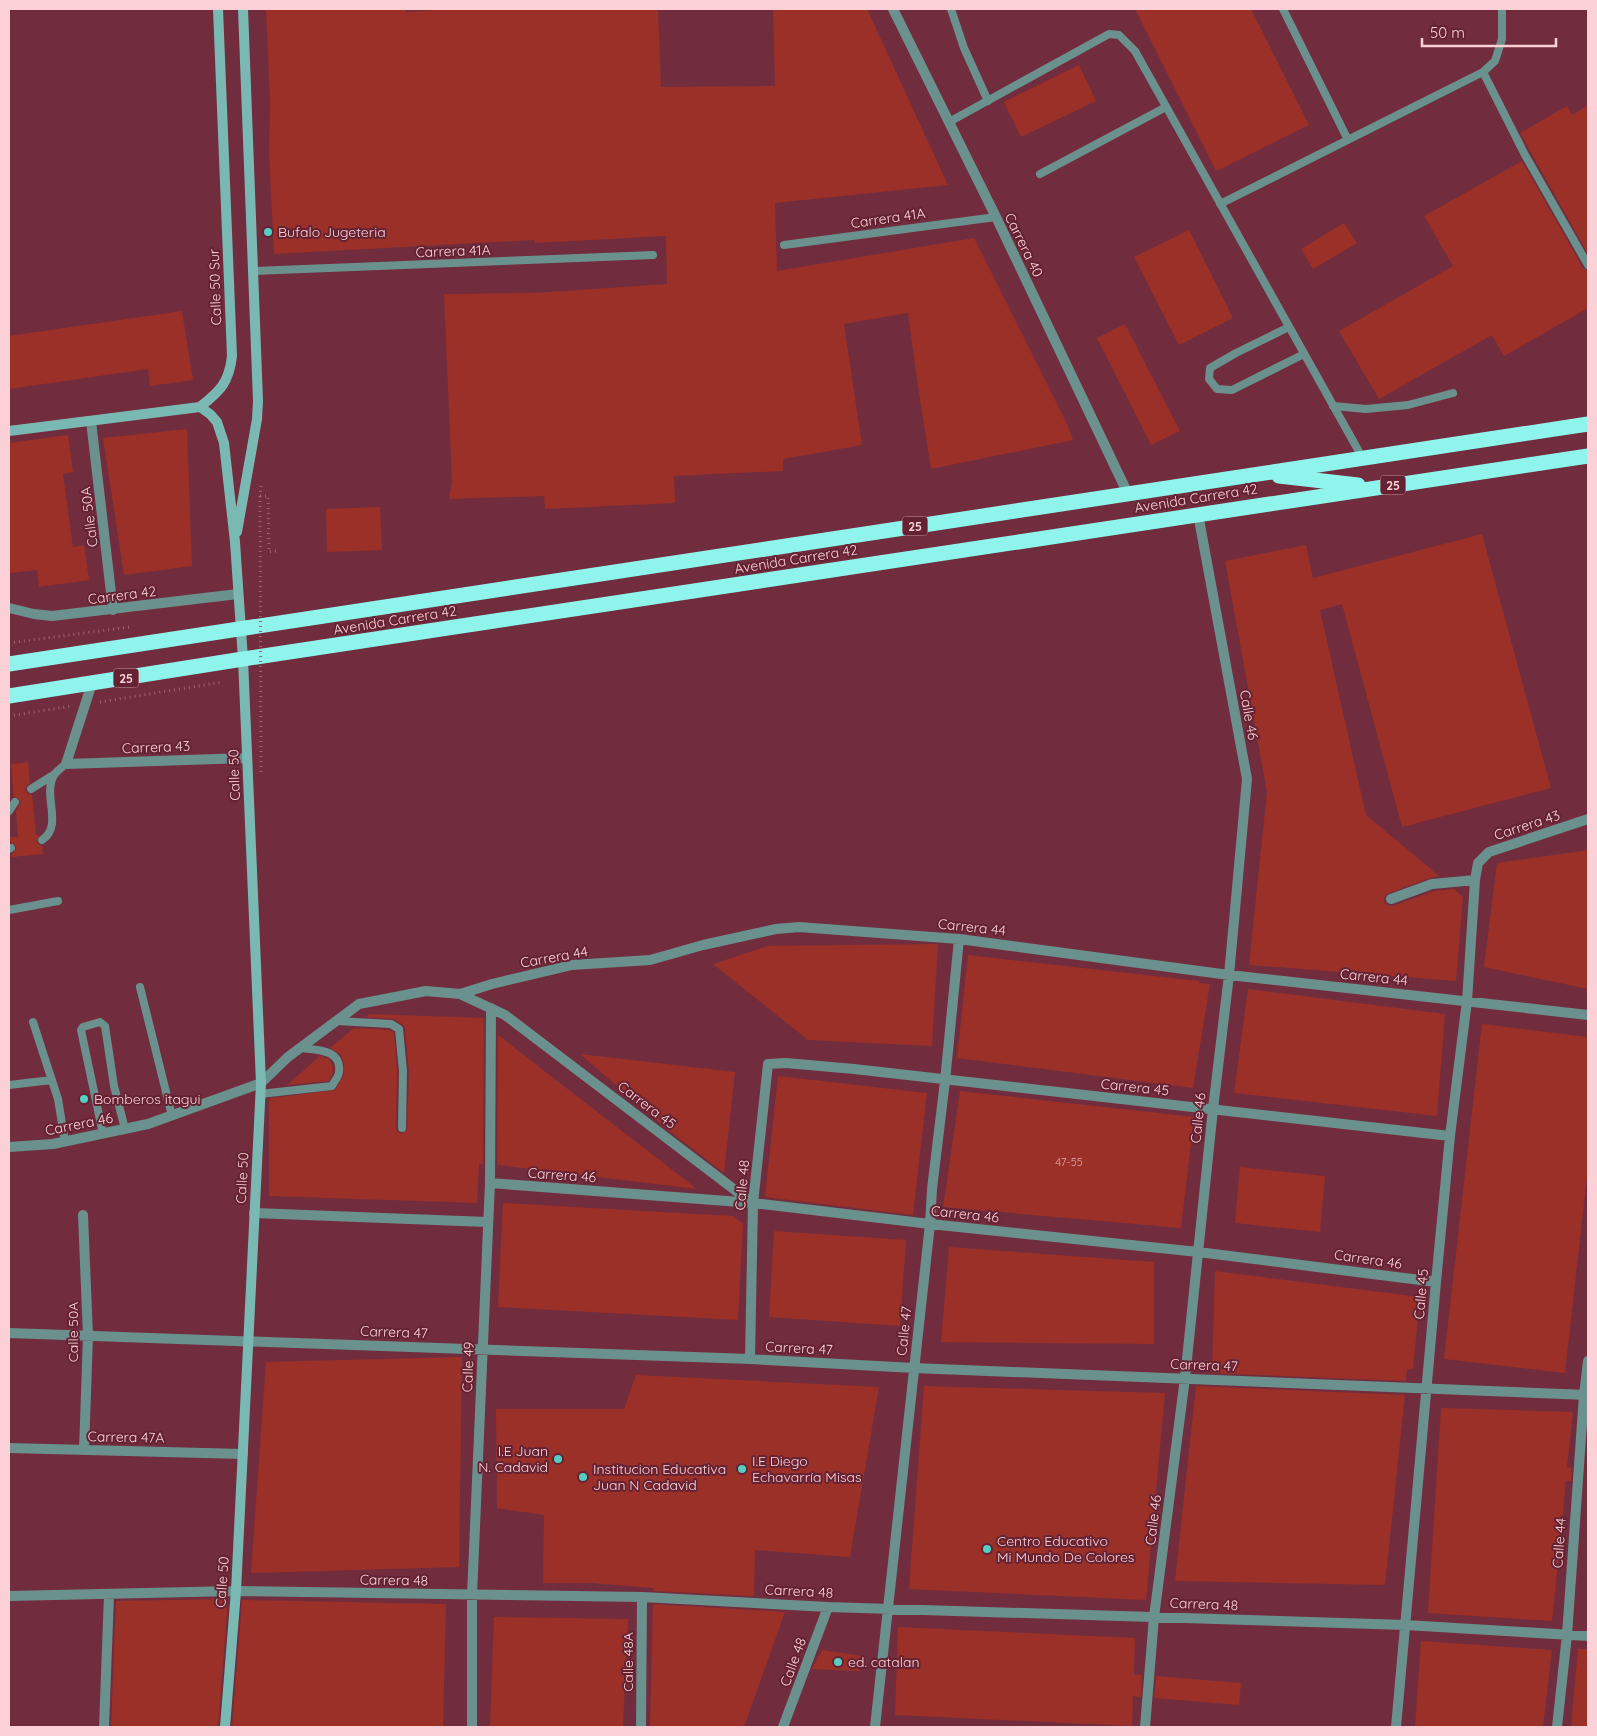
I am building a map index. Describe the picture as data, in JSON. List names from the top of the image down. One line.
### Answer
{"streets":{"highway":["25","Avenida Carrera 42"],"street":["Carrera 40","Calle 50 Sur","Calle 50A","Carrera 42","Calle 46","Carrera 43","Calle 50","Carrera 44","Carrera 45","Carrera 46","Calle 48","Calle 45","Calle 47","Carrera 47","Calle 49","Carrera 47A","Calle 44","Carrera 48","Calle 48A"],"lane":["Carrera 41A"]},"crossings":[["Carrera 41A","Carrera 40"],["Carrera 40","Avenida Carrera 42"],["Avenida Carrera 42","Calle 46"],["Avenida Carrera 42","Calle 50"],["Calle 50A","Carrera 42"],["Calle 50A","Carrera 47"],["Calle 50A","Carrera 47A"],["Calle 46","Carrera 44"],["Calle 46","Carrera 45"],["Calle 46","Carrera 46"],["Calle 46","Carrera 47"],["Calle 46","Carrera 48"],["Carrera 43","Calle 50"],["Carrera 43","Calle 45"],["Calle 50","Carrera 46"],["Calle 50","Carrera 47"],["Calle 50","Carrera 47A"],["Calle 50","Carrera 48"],["Carrera 44","Carrera 45"],["Carrera 44","Carrera 46"],["Carrera 44","Calle 45"],["Carrera 44","Calle 47"],["Carrera 45","Carrera 46"],["Carrera 45","Calle 48"],["Carrera 45","Calle 45"],["Carrera 45","Calle 47"],["Carrera 45","Calle 49"],["Carrera 46","Calle 48"],["Carrera 46","Calle 45"],["Carrera 46","Calle 47"],["Carrera 46","Calle 49"],["Calle 48","Carrera 47"],["Calle 48","Carrera 48"],["Calle 45","Carrera 47"],["Calle 45","Carrera 48"],["Calle 47","Carrera 47"],["Calle 47","Carrera 48"],["Carrera 47","Calle 49"],["Carrera 47","Calle 44"],["Calle 49","Carrera 48"],["Calle 44","Carrera 48"],["Carrera 48","Calle 48A"]],"places":["Bufalo Jugeteria","Bomberos itagui","I.E Juan N. Cadavid","I.E Diego Echavarría Misas","Institucion Educativa Juan N Cadavid","Centro Educativo Mi Mundo De Colores","ed. catalan"],"house_numbers":["47-55"],"scale_bar":"50 m"}
